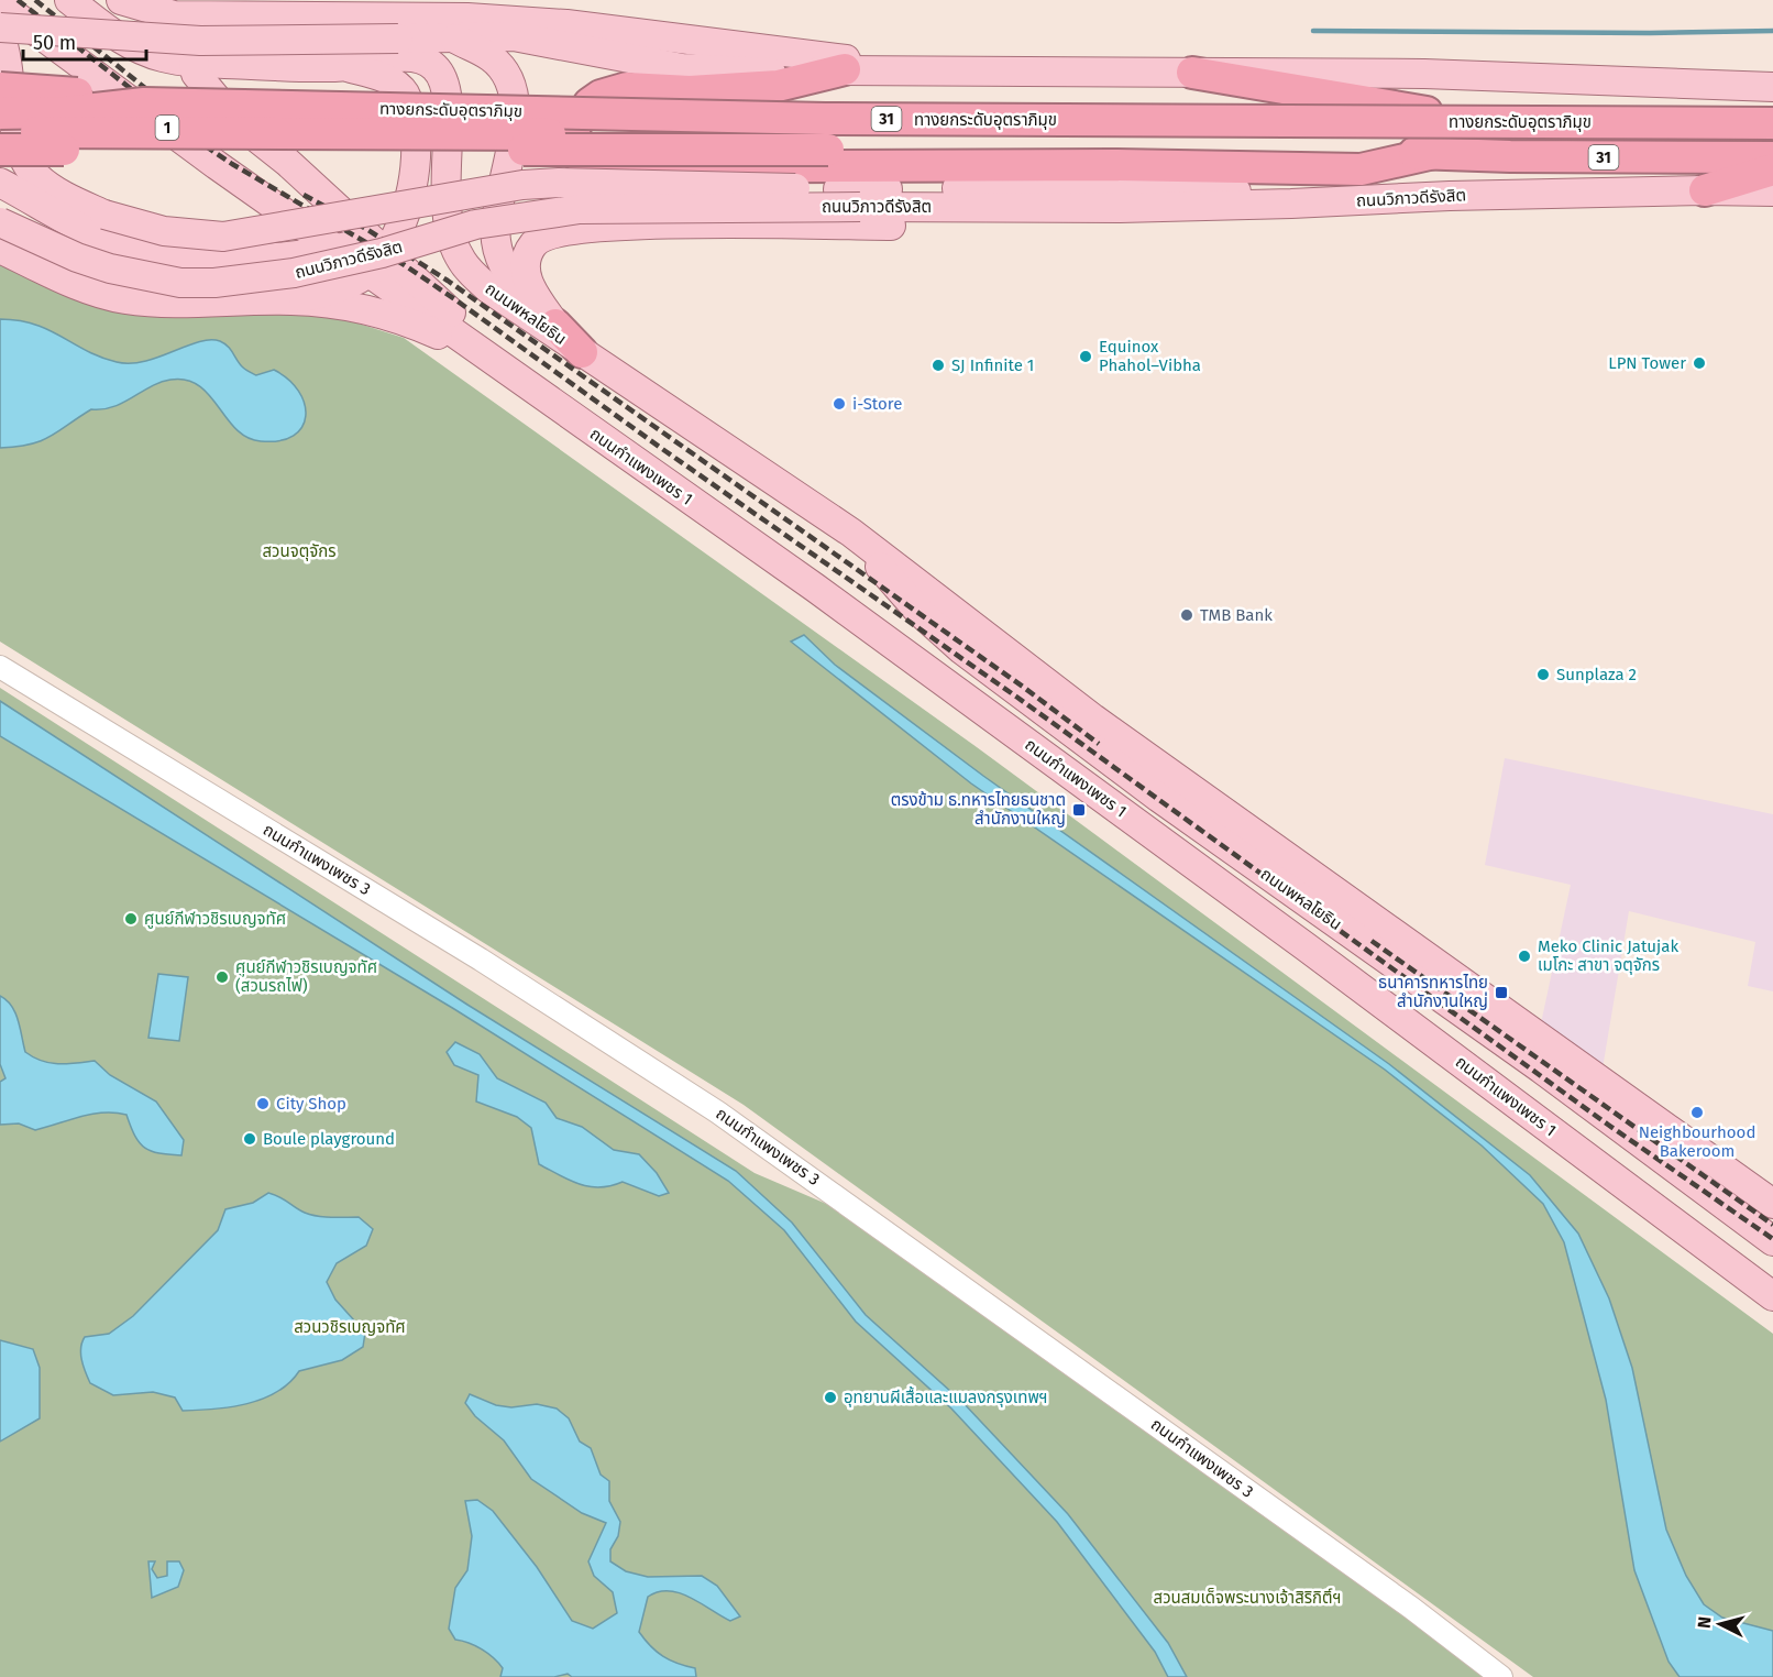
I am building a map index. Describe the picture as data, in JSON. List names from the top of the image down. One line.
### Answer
{"streets":{"highway":["ทางยกระดับอุตราภิมุข","31"],"main road":["1","ถนนวิภาวดีรังสิต","ถนนพหลโยธิน","ถนนกำแพงเพชร 1"],"street":["ถนนกำแพงเพชร 3"]},"parks":["สวนจตุจักร","สวนวชิรเบญจทัศ","สวนสมเด็จพระนางเจ้าสิริกิติ์ฯ"],"places":{"other":["Equinox Phahol–Vibha","LPN Tower","SJ Infinite 1","i-Store","TMB Bank","Sunplaza 2","ศูนย์กีฬาวชิรเบญจทัศ","Meko Clinic Jatujak เมโกะ สาขา จตุจักร","ศูนย์กีฬาวชิรเบญจทัศ (สวนรถไฟ)","City Shop","Neighbourhood Bakeroom","Boule playground","อุทยานผีเสื้อและแมลงกรุงเทพฯ"],"transit":["ตรงข้าม ธ.ทหารไทยธนชาต สำนักงานใหญ่","ธนาคารทหารไทย สำนักงานใหญ่"]},"scale_bar":"50 m","north":"left"}
